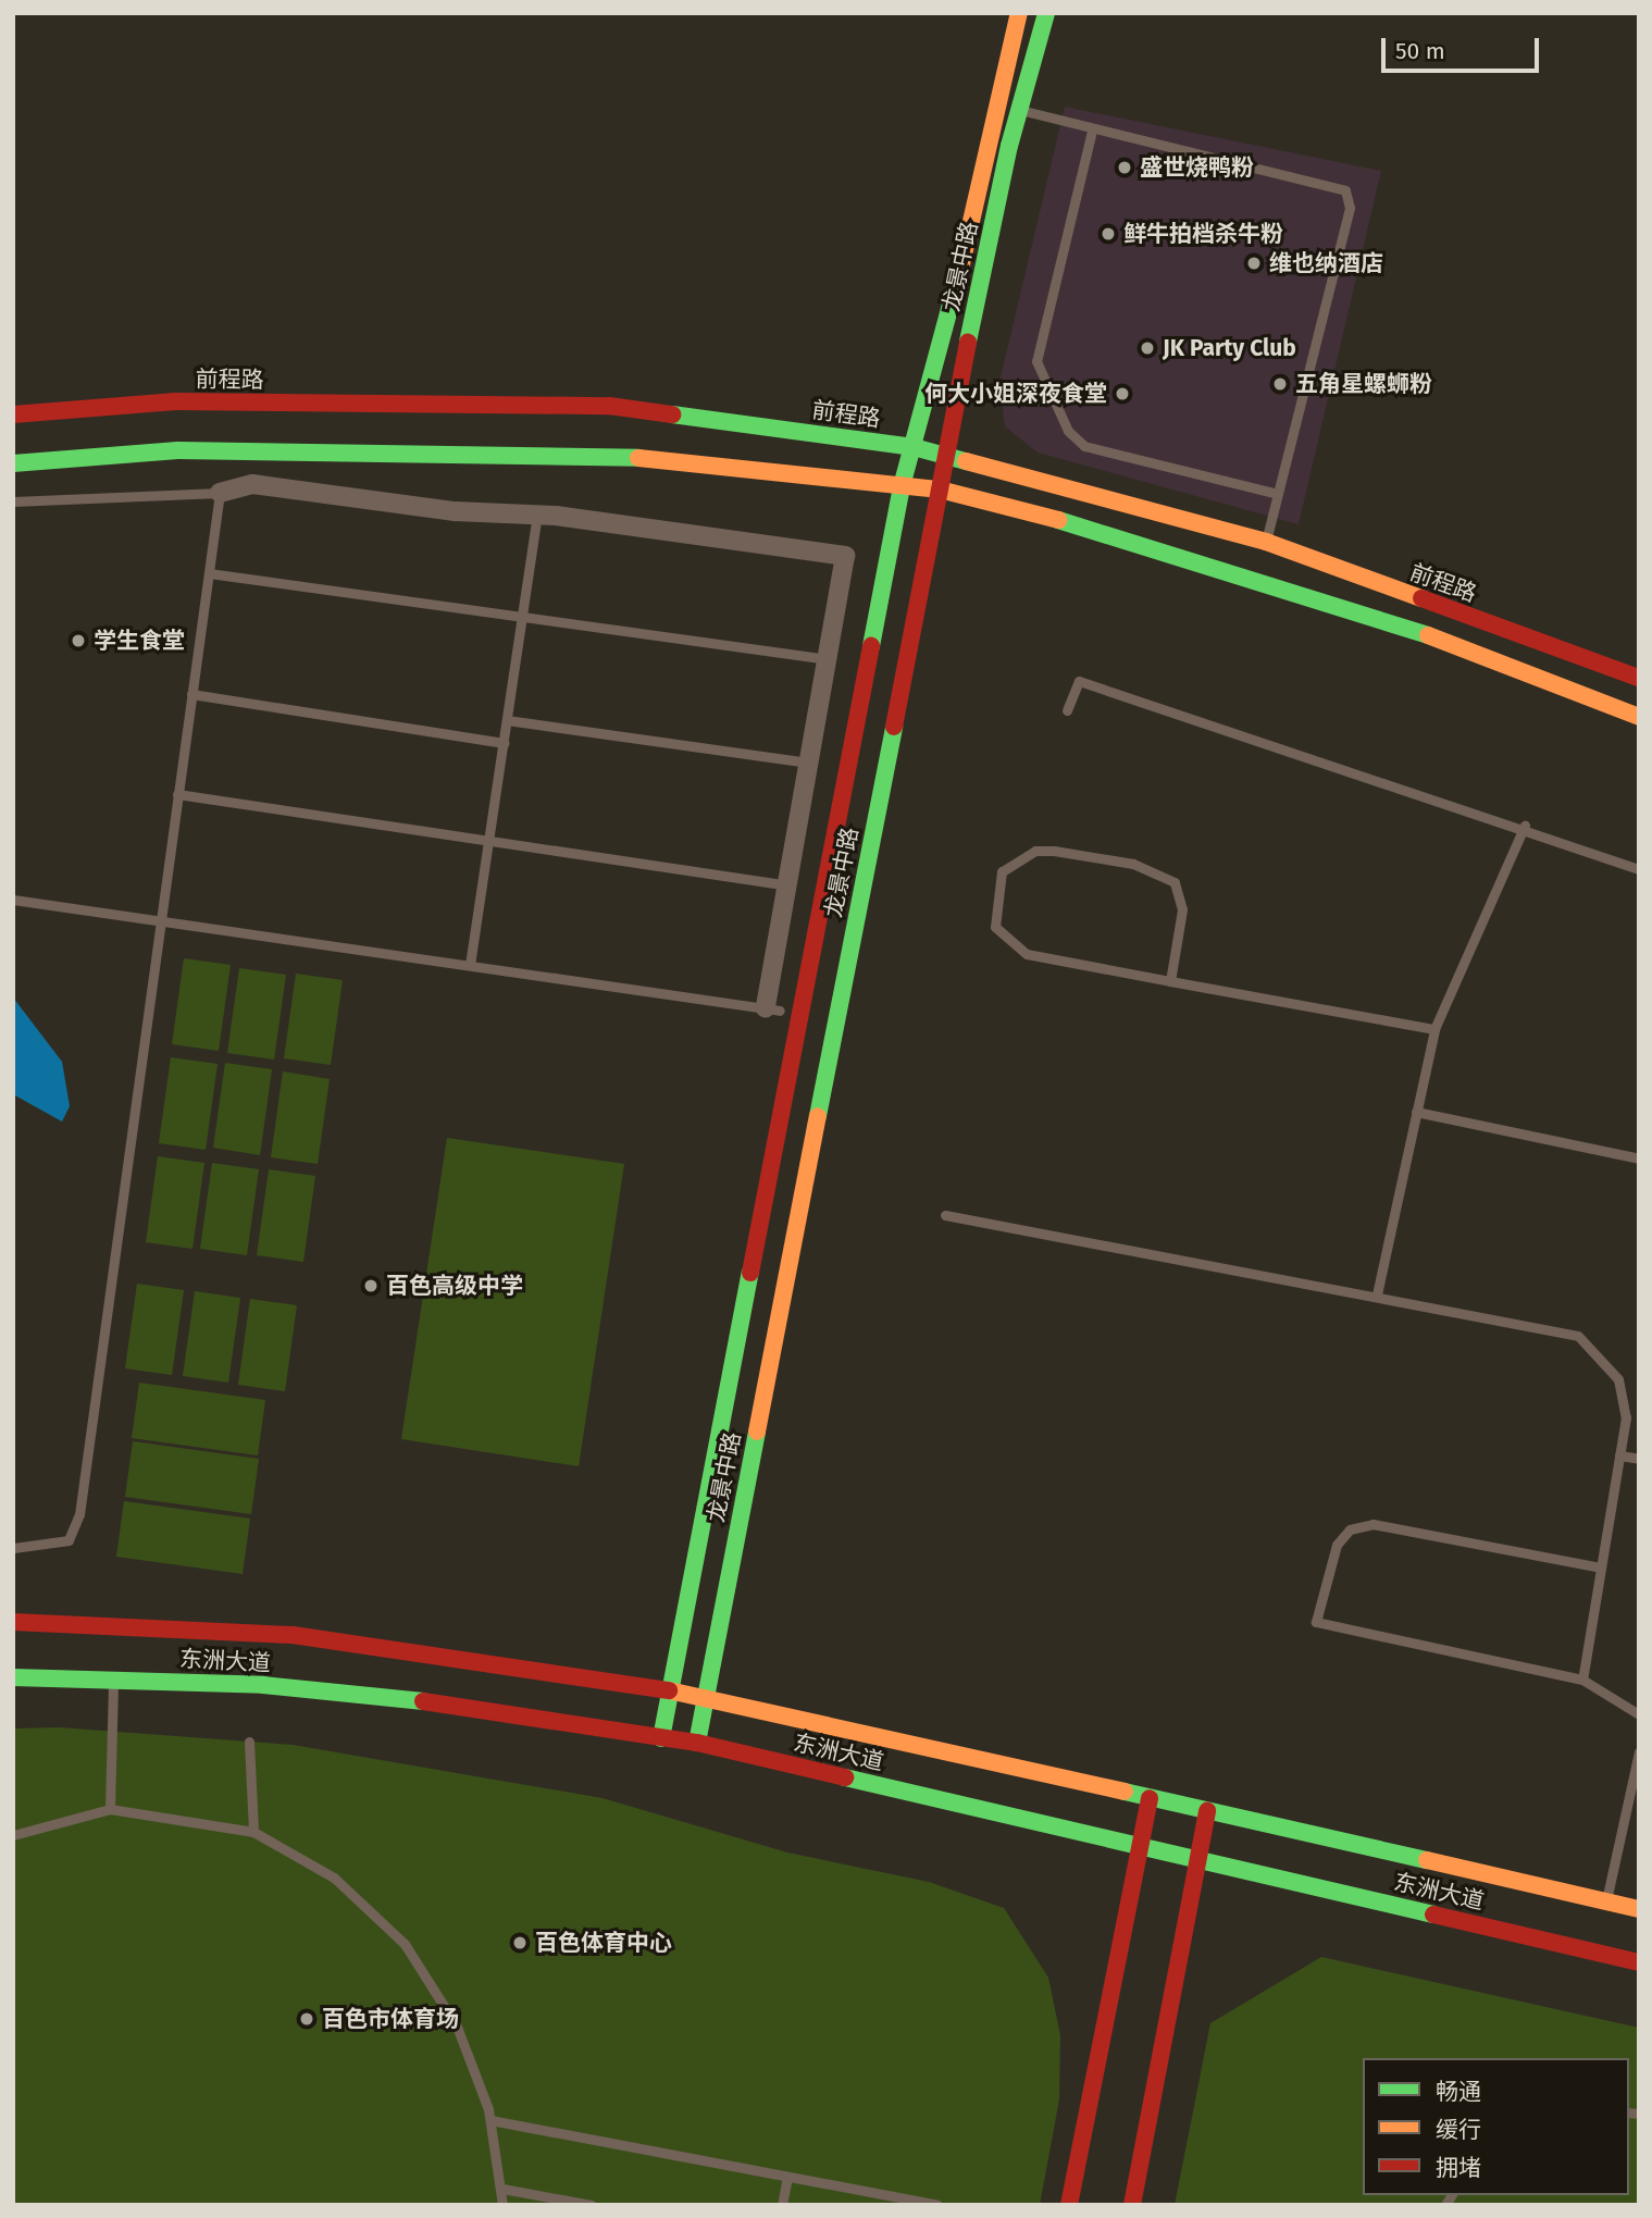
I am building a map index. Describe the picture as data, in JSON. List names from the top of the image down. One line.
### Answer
{"streets":{"street":["龙景中路","前程路","东洲大道"]},"crossings":[["龙景中路","前程路"],["龙景中路","东洲大道"]],"places":["盛世烧鸭粉","鲜牛拍档杀牛粉","维也纳酒店","JK Party Club","五角星螺蛳粉","何大小姐深夜食堂","学生食堂","百色高级中学","百色体育中心","百色市体育场"],"legend":["畅通","缓行","拥堵"],"scale_bar":"50 m"}
